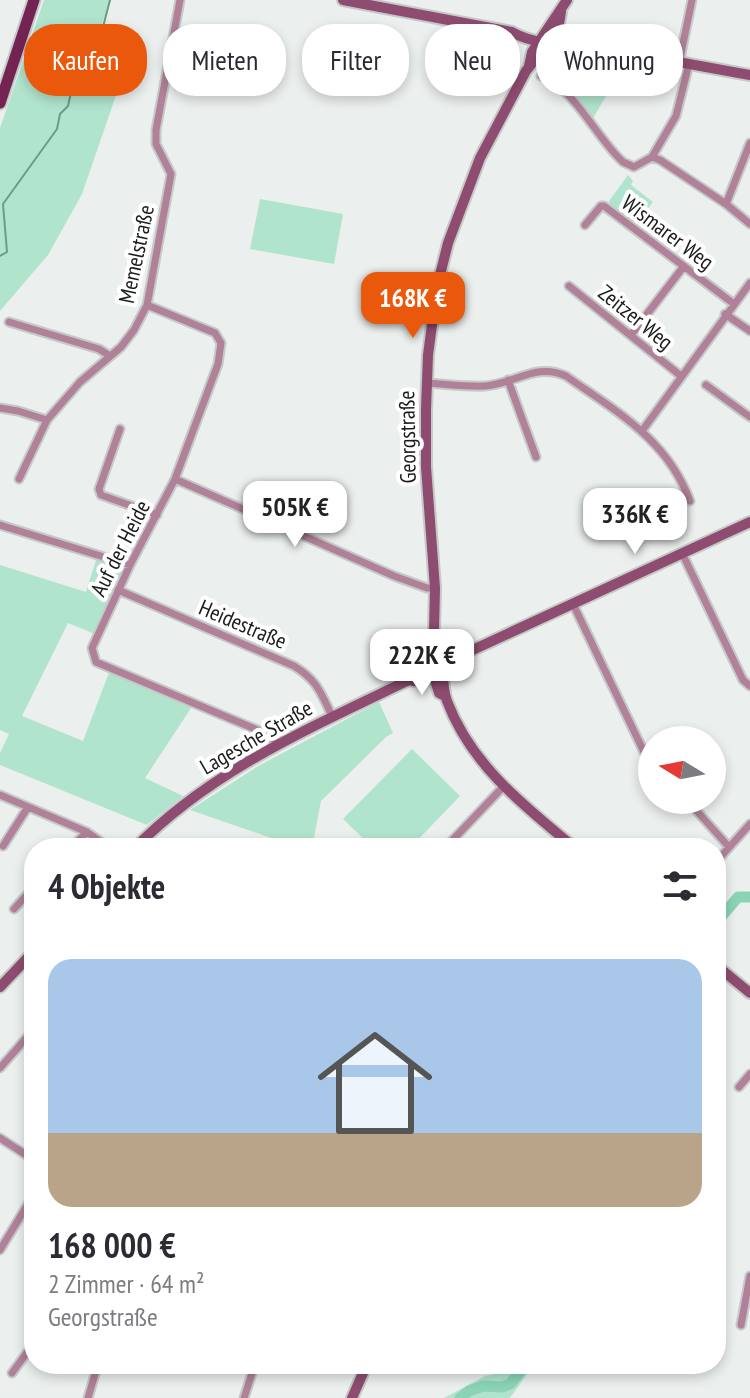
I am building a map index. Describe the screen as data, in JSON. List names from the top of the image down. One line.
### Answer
{"streets":{"street":["Wismarer Weg","Memelstraße","Zeitzer Weg","Georgstraße","Auf der Heide","Heidestraße","Lagesche Straße"]},"crossings":[["Memelstraße","Auf der Heide"],["Georgstraße","Lagesche Straße"],["Auf der Heide","Heidestraße"],["Auf der Heide","Lagesche Straße"],["Heidestraße","Lagesche Straße"]],"north":"left","page":{"chip":["Kaufen","Mieten","Filter","Neu","Wohnung"],"price":["168K €","505K €","336K €","222K €"],"heading":"4 Objekte","list":[{"name":"168 000 €","note":"2 Zimmer · 64 m² · Georgstraße"}]}}
